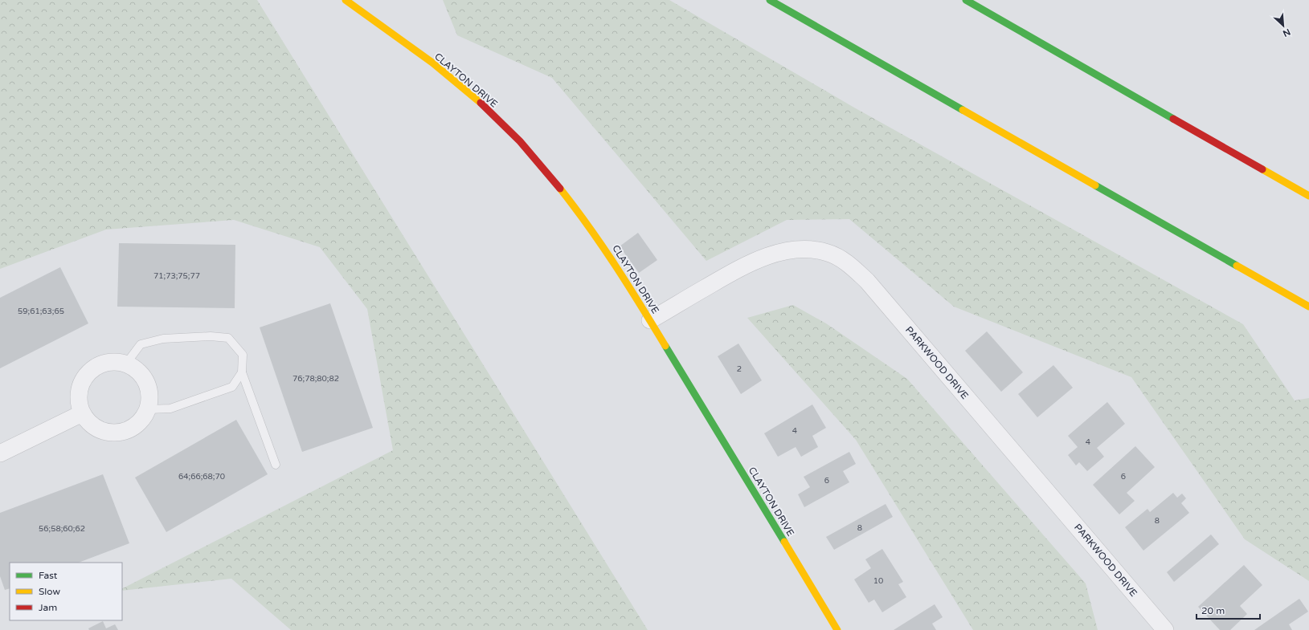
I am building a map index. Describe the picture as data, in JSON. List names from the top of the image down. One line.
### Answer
{"streets":{"main road":["CLAYTON DRIVE"],"street":["PARKWOOD DRIVE"]},"crossings":[["CLAYTON DRIVE","PARKWOOD DRIVE"]],"house_numbers":["71;73;75;77","59;61;63;65","2","76;78;80;82","4","4","64;66;68;70","6","6","8","8","56;58;60;62","10"],"legend":["Fast","Slow","Jam"],"scale_bar":"20 m","north":"bottom right"}
